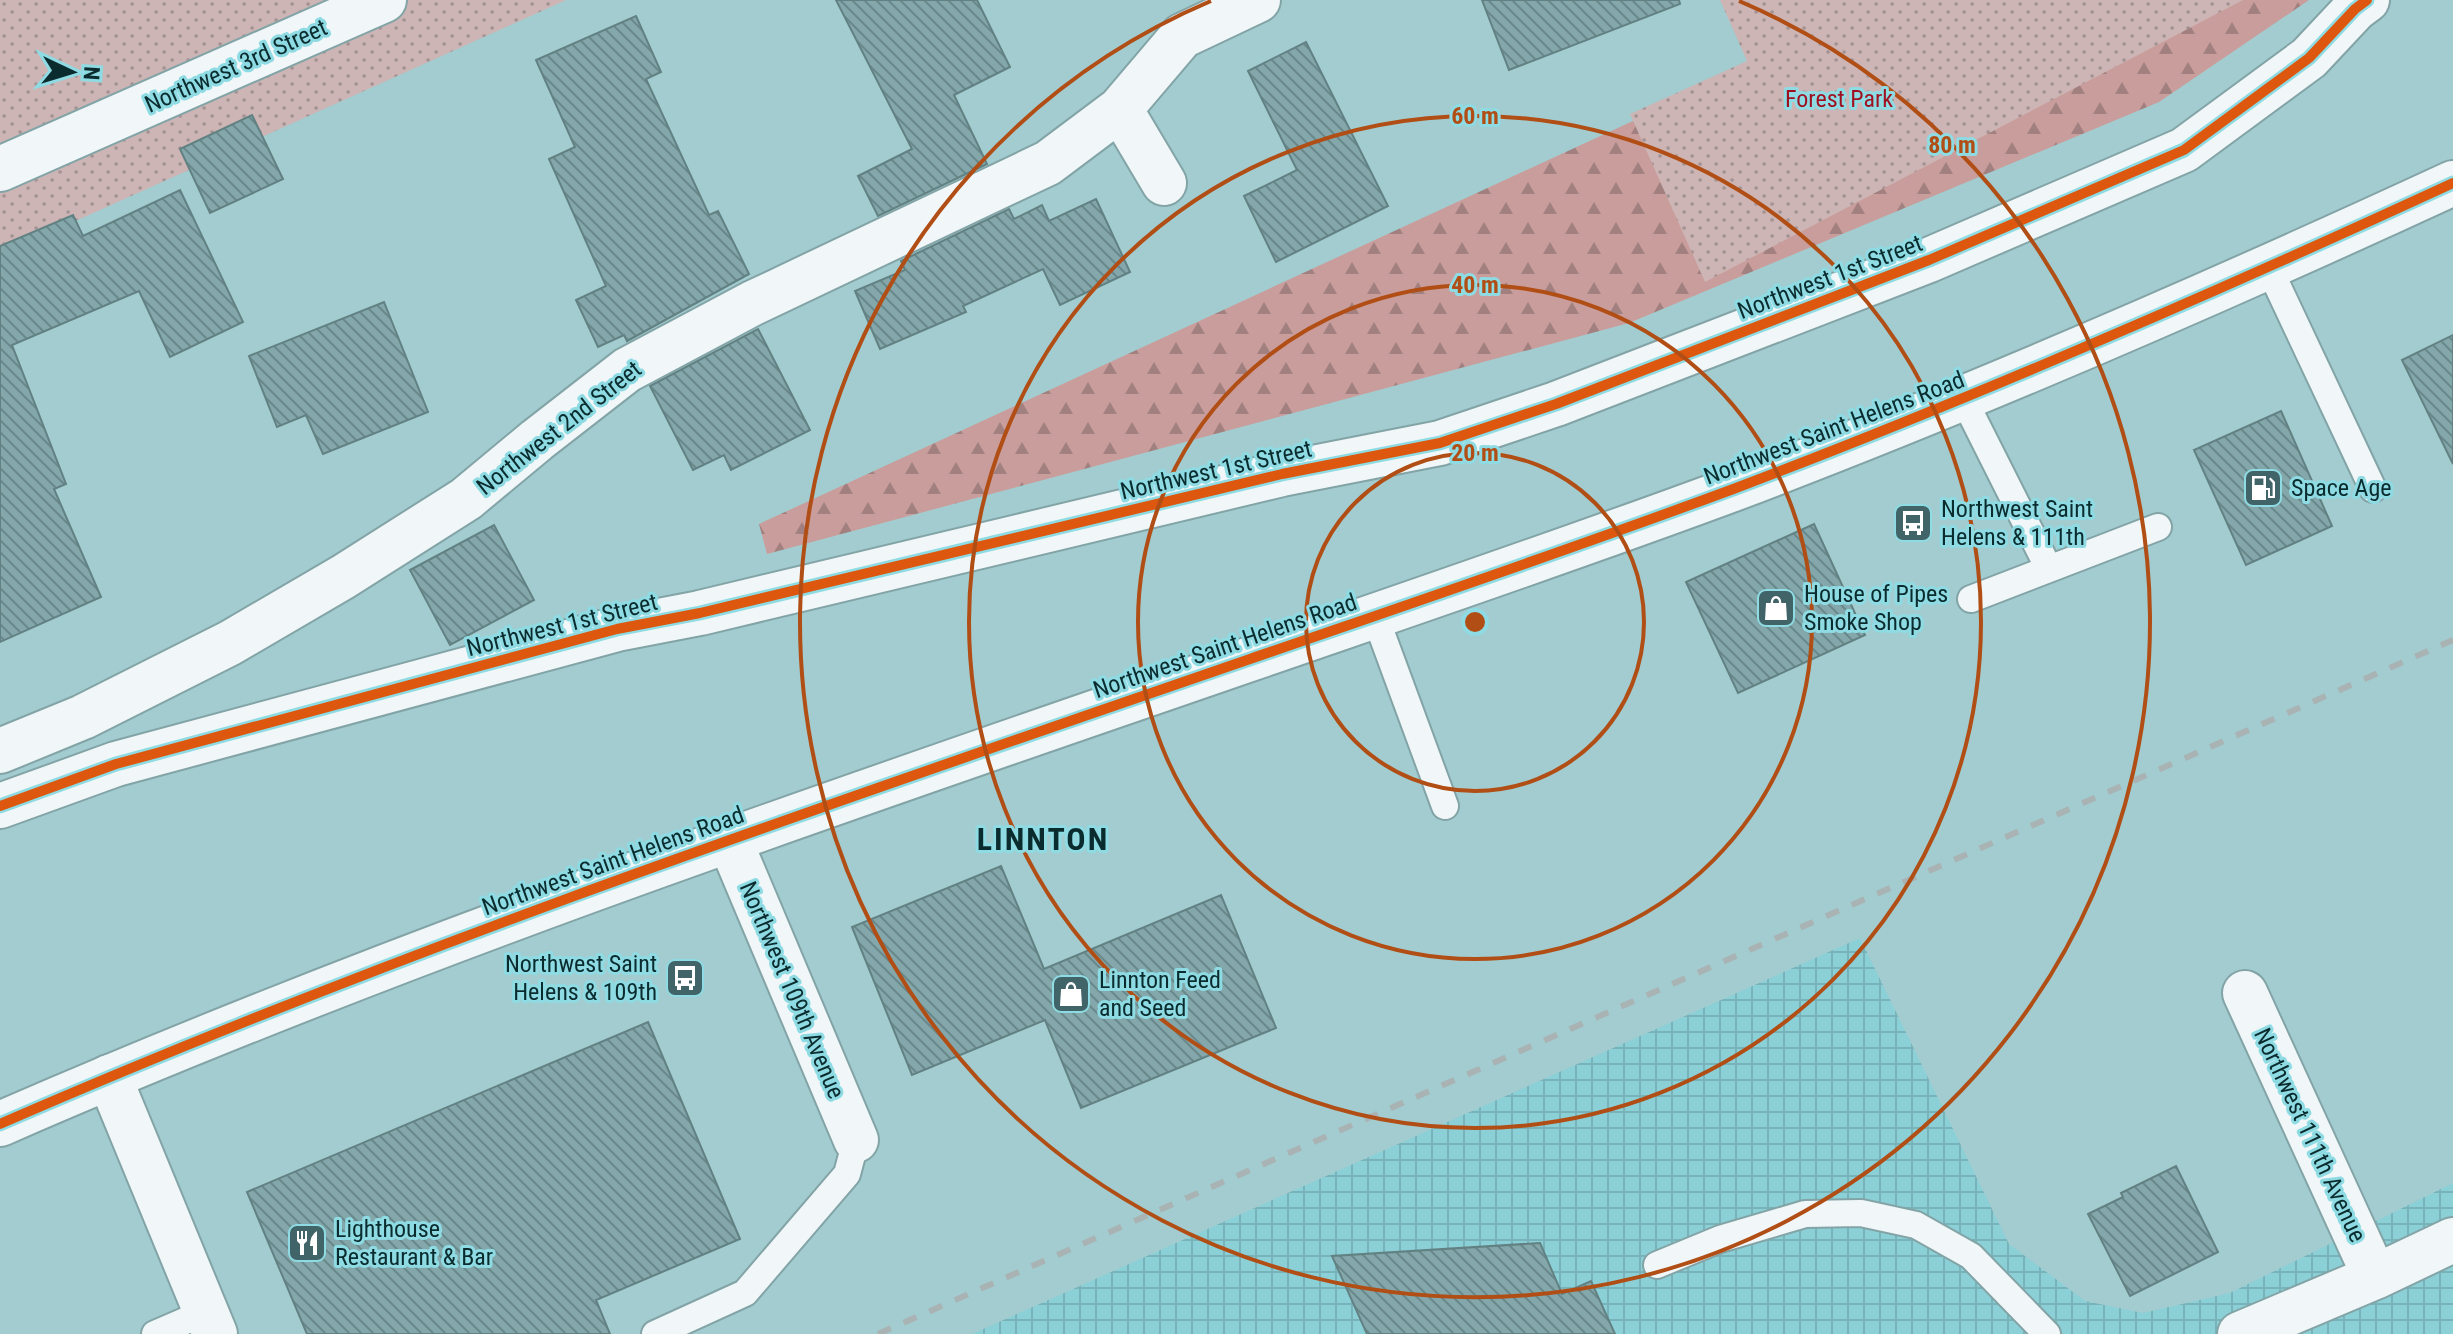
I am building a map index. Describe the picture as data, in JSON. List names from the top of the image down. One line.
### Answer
{"streets":{"main road":["Northwest 3rd Street","Northwest 1st Street","Northwest 2nd Street","Northwest Saint Helens Road","Northwest 109th Avenue","Northwest 111th Avenue"]},"crossings":[["Northwest Saint Helens Road","Northwest 109th Avenue"]],"districts":["LINNTON"],"parks":["Forest Park"],"places":{"fuel station":["Space Age"],"bus stop":["Northwest Saint Helens & 111th","Northwest Saint Helens & 109th"],"shop":["House of Pipes Smoke Shop","Linnton Feed and Seed"],"restaurant":["Lighthouse Restaurant & Bar"]},"north":"right","rings":["60 m","80 m","40 m","20 m"]}
